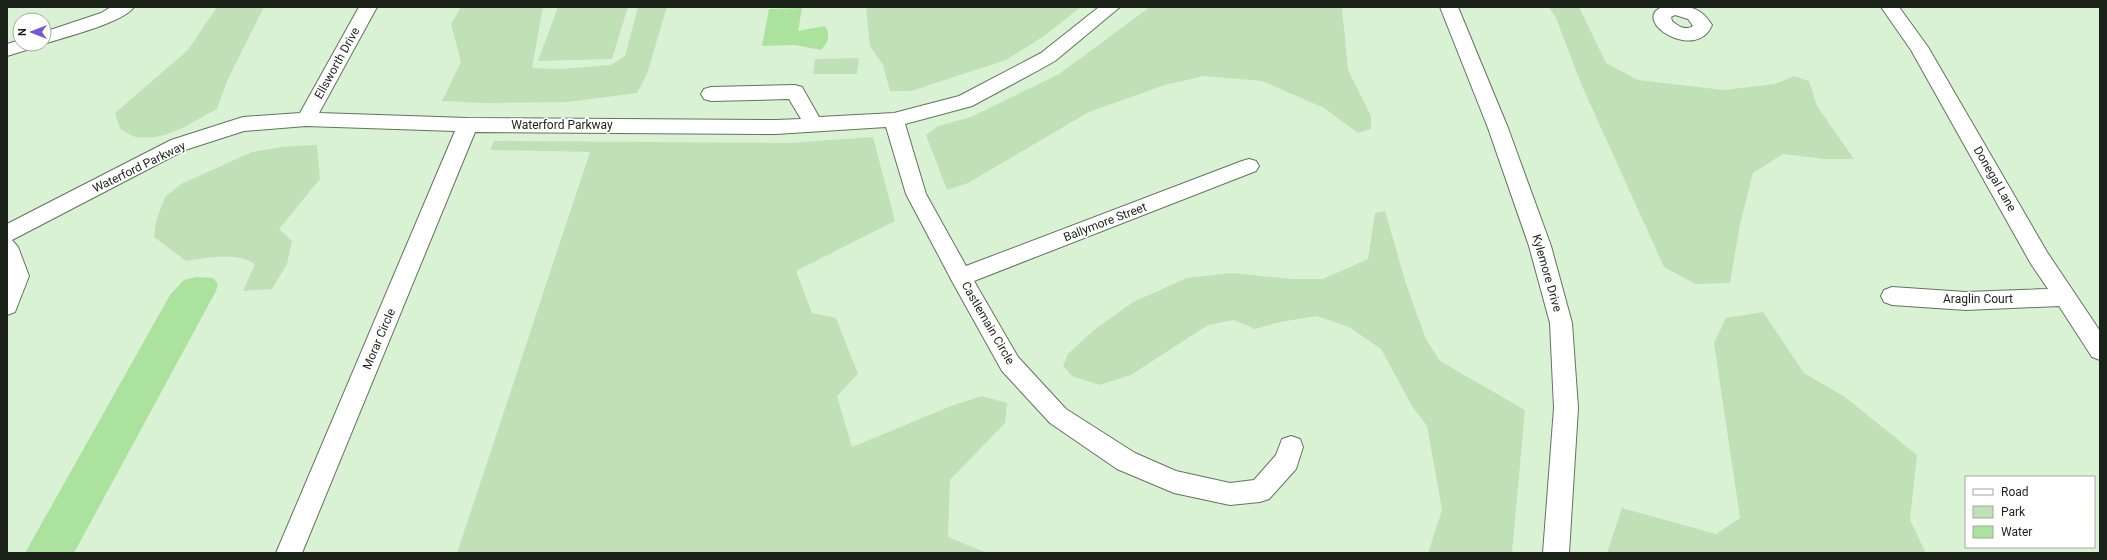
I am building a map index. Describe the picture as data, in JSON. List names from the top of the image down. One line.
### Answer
{"streets":{"street":["Ellsworth Drive","Waterford Parkway","Donegal Lane","Ballymore Street","Kylemore Drive","Araglin Court","Castlemain Circle","Morar Circle"]},"crossings":[["Ellsworth Drive","Waterford Parkway"],["Waterford Parkway","Castlemain Circle"],["Waterford Parkway","Morar Circle"],["Donegal Lane","Araglin Court"],["Ballymore Street","Castlemain Circle"]],"legend":["Road","Park","Water"],"north":"left"}
